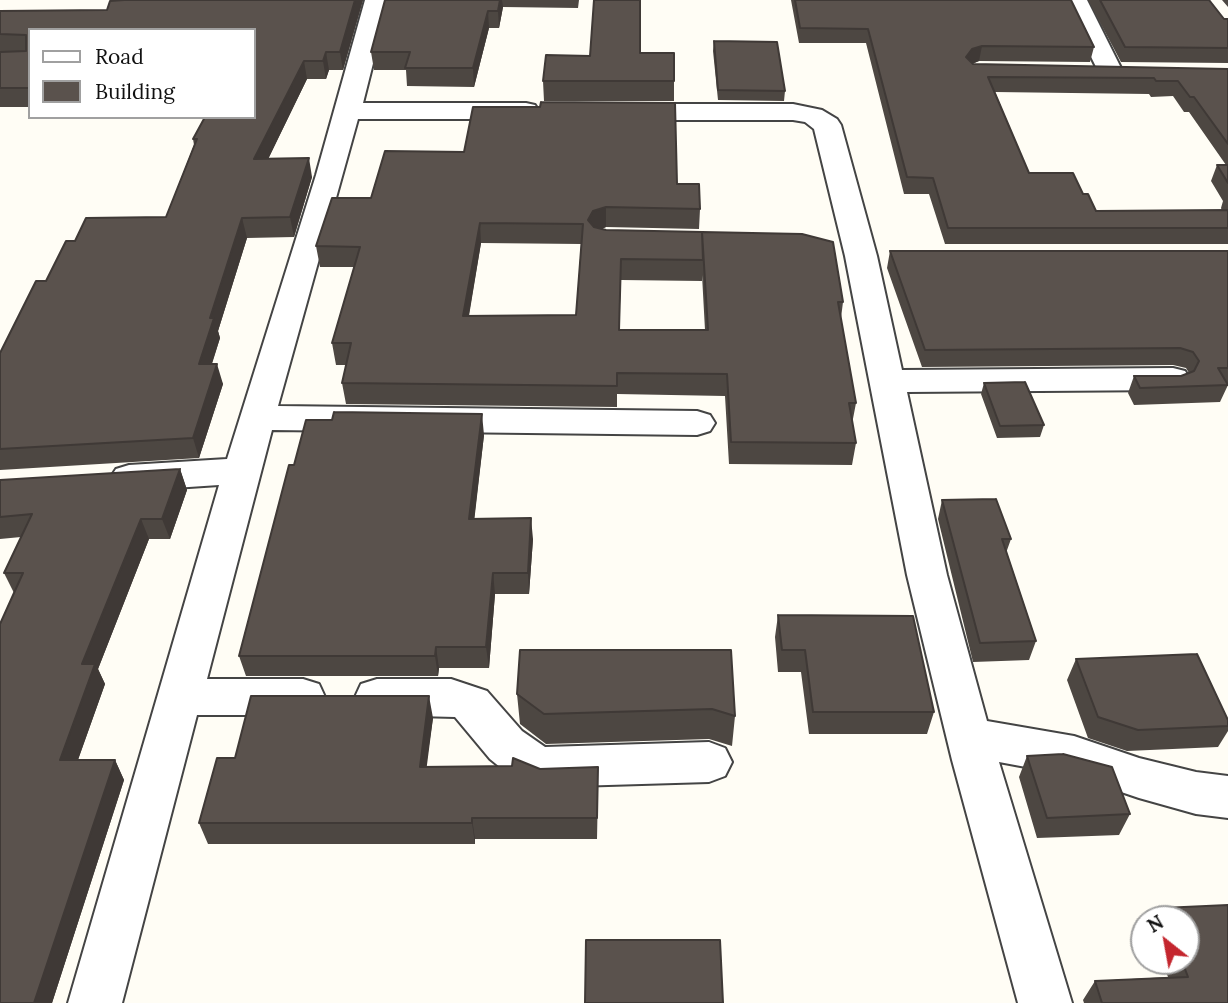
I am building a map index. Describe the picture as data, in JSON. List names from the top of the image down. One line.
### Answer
{"legend":["Road","Building"],"north":"top left"}
